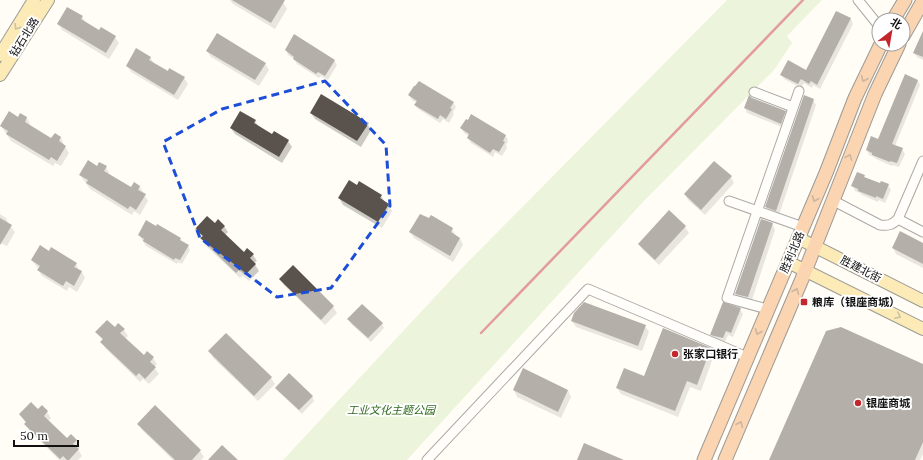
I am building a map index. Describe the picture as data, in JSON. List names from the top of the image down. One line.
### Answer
{"streets":{"highway":["胜利北路"],"main road":["钻石北路","胜建北街"]},"crossings":[["胜利北路","胜建北街"]],"parks":["工业文化主题公园"],"places":{"transit":["粮库（银座商城）"],"other":["张家口银行","银座商城"]},"scale_bar":"50 m","north":"top right"}
